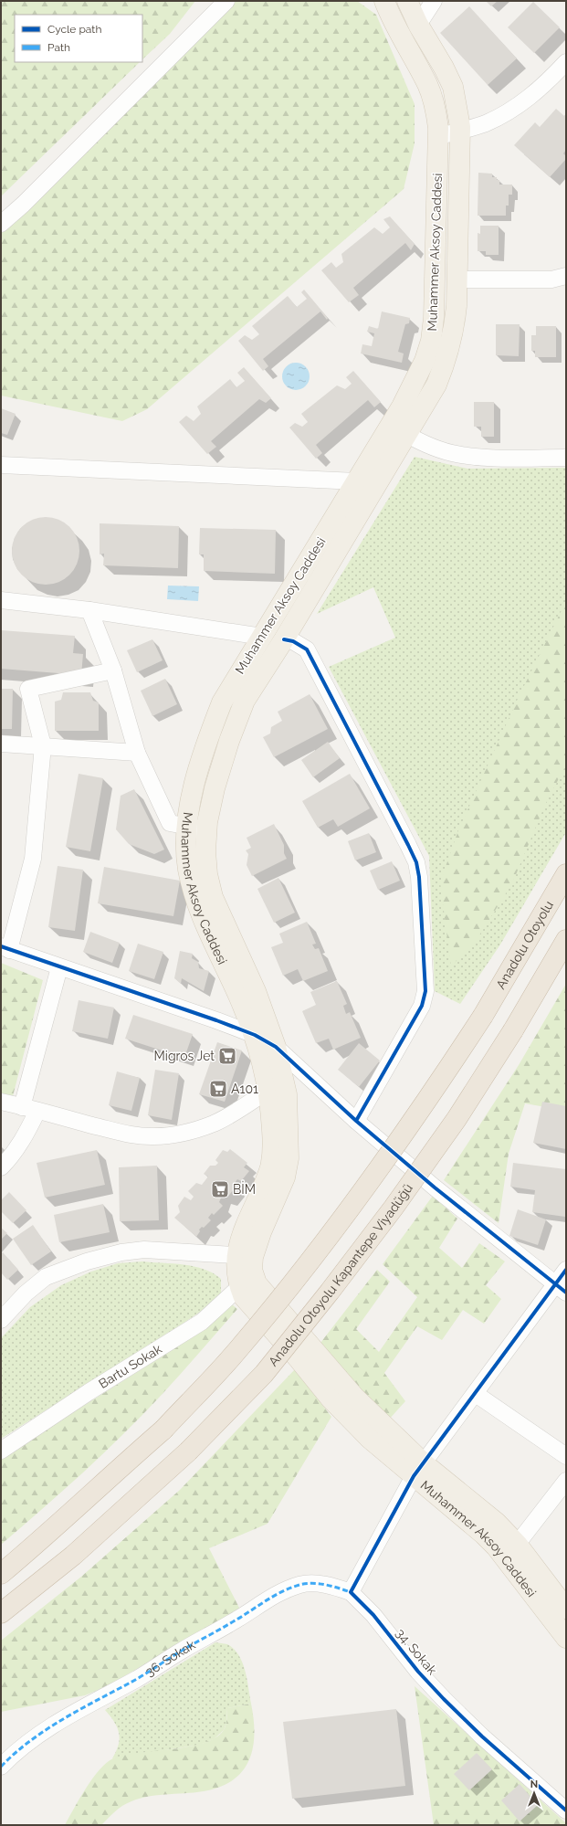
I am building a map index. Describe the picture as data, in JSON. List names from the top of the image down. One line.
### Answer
{"streets":{"highway":["Anadolu Otoyolu","Anadolu Otoyolu Kapantepe Viyadüğü"],"main road":["Muhammer Aksoy Caddesi"],"street":["Bartu Sokak","34. Sokak","36. Sokak"]},"crossings":[["Muhammer Aksoy Caddesi","Bartu Sokak"],["34. Sokak","36. Sokak"]],"places":{"supermarket":["Migros Jet","A101","BİM"]},"legend":["Cycle path","Path"],"north":"top"}
